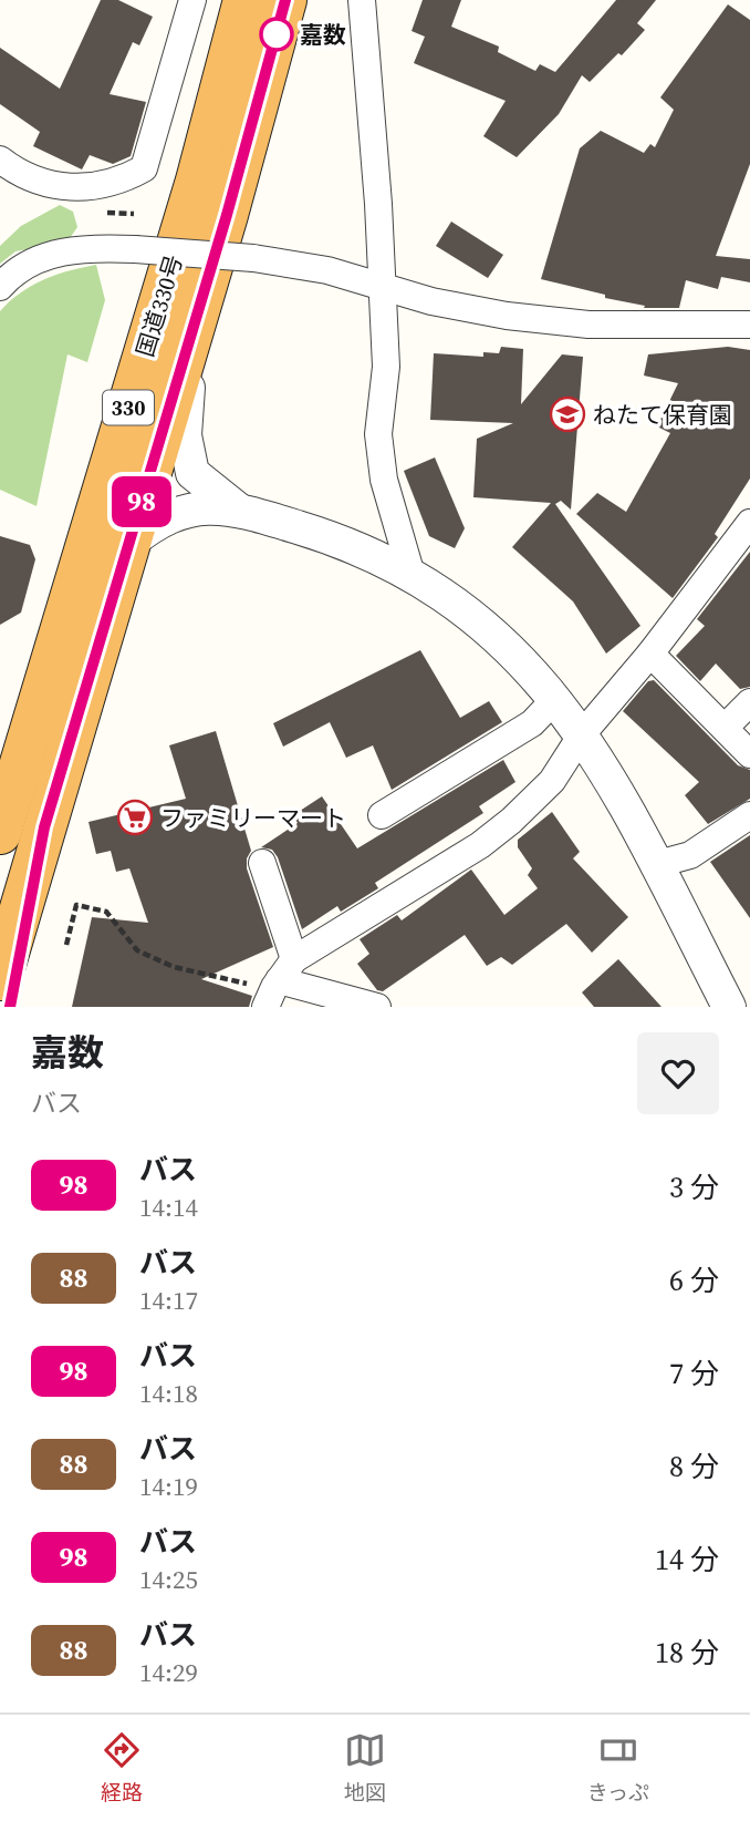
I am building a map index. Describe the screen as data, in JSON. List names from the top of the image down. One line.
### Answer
{"streets":{"highway":["国道330号","330"]},"places":{"other":["嘉数"],"school or university":["ねたて保育園"],"supermarket":["ファミリーマート"]},"lines":["bus line 98"],"page":{"on_map":"98","heading":["嘉数","バス"],"list":[{"mark":"98","name":"バス","note":"14:14","value":"3 分"},{"mark":"88","name":"バス","note":"14:17","value":"6 分"},{"mark":"98","name":"バス","note":"14:18","value":"7 分"},{"mark":"88","name":"バス","note":"14:19","value":"8 分"},{"mark":"98","name":"バス","note":"14:25","value":"14 分"},{"mark":"88","name":"バス","note":"14:29","value":"18 分"}],"tabs":["経路","地図","きっぷ"]}}
